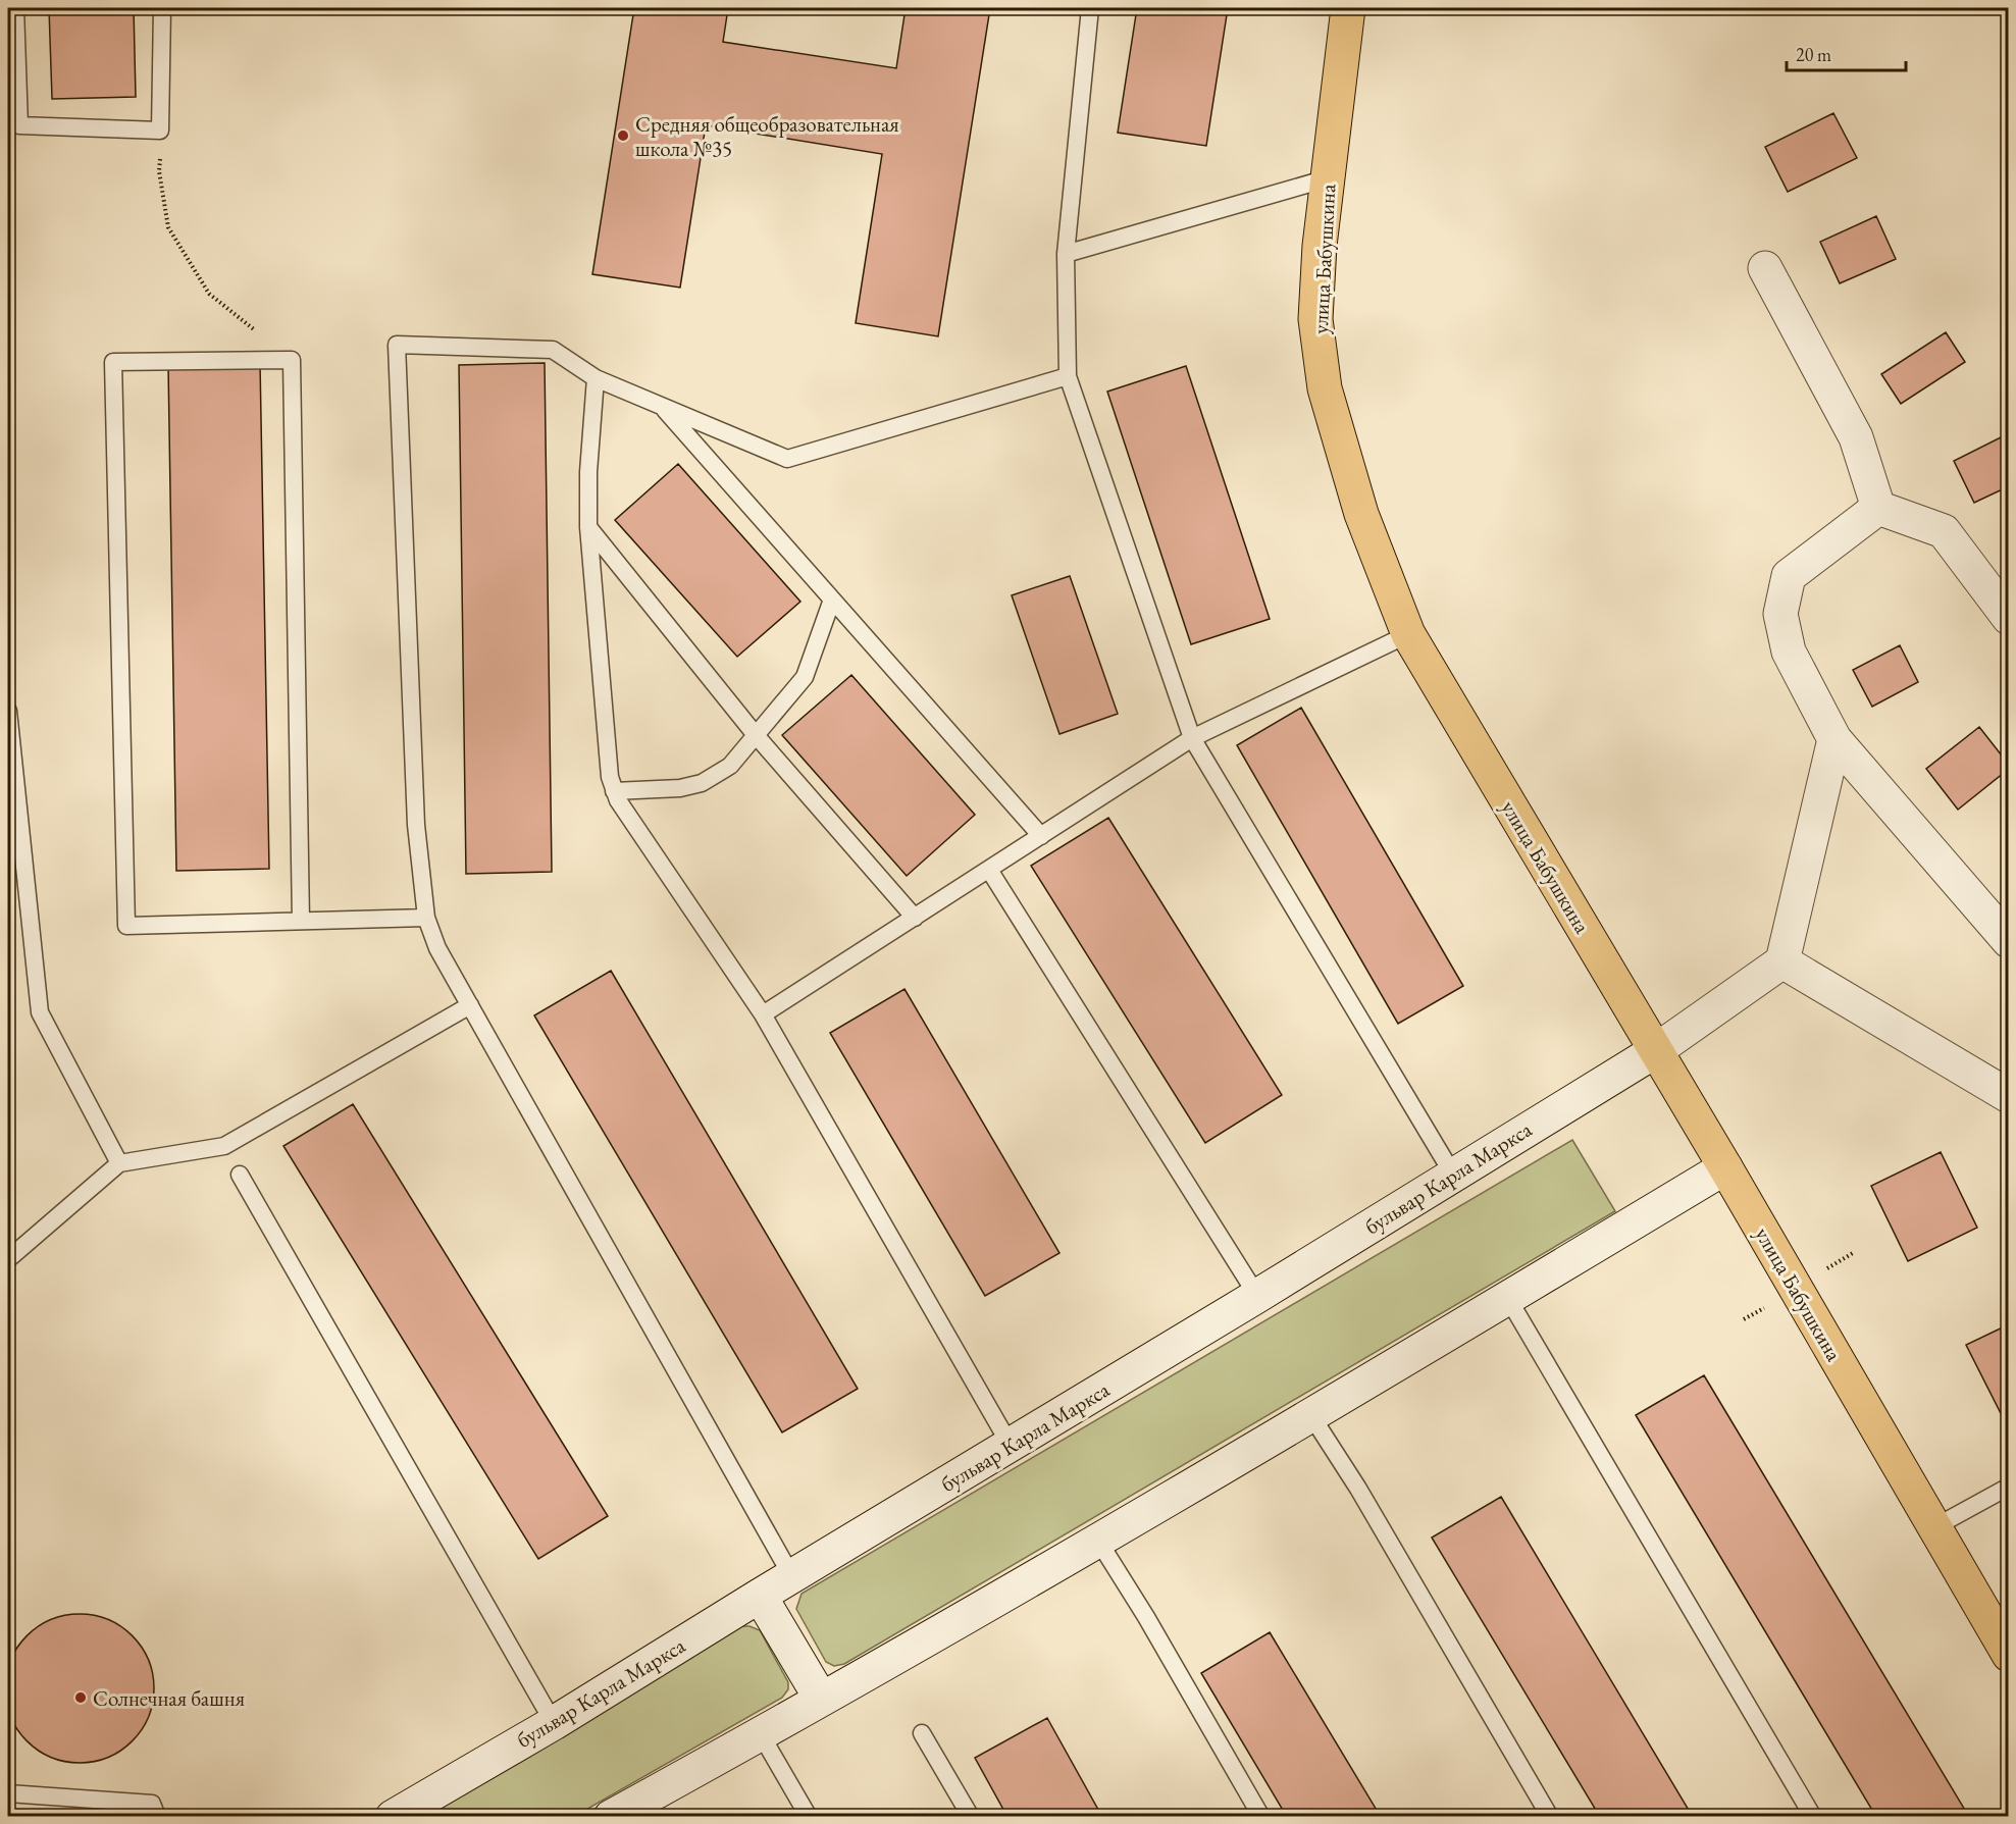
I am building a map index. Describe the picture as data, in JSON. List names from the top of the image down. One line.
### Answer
{"streets":{"main road":["улица Бабушкина"],"street":["бульвар Карла Маркса"]},"crossings":[["улица Бабушкина","бульвар Карла Маркса"]],"places":["Средняя общеобразовательная школа №35","Солнечная башня"],"scale_bar":"20 m"}
